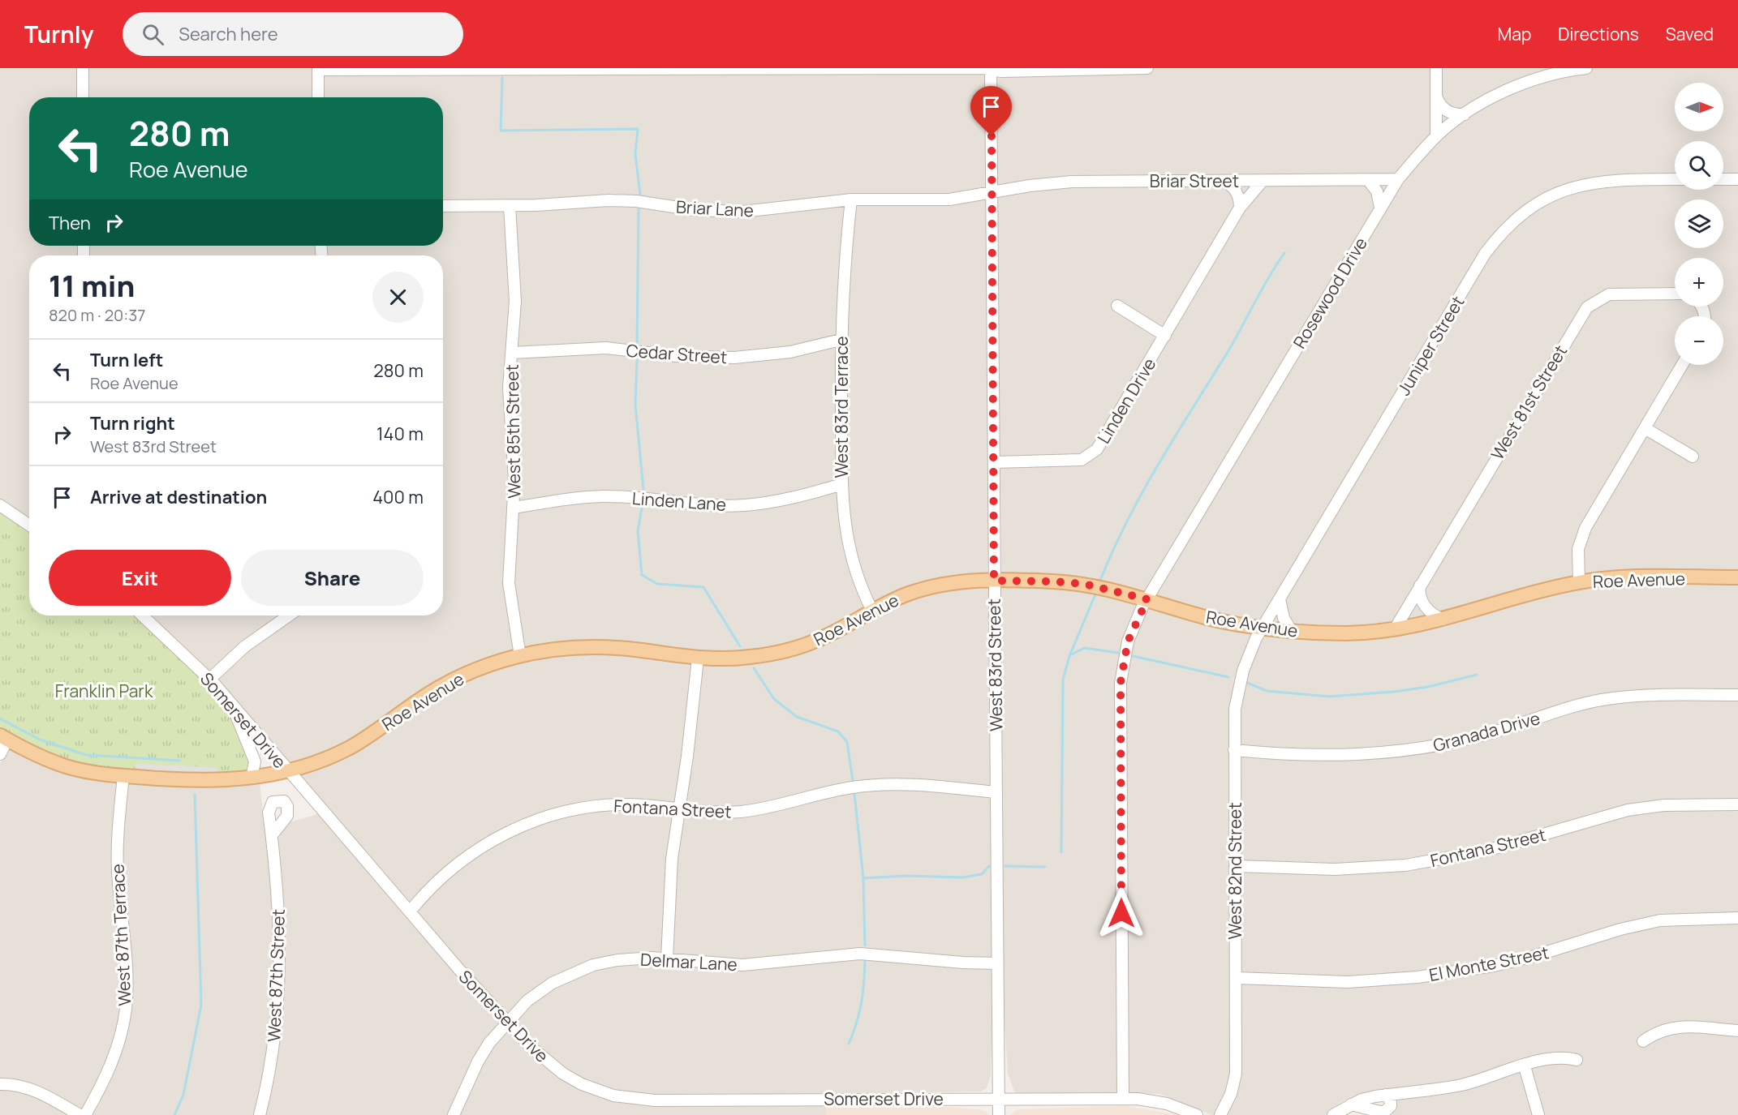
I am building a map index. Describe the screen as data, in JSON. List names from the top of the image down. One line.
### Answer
{"streets":{"main road":["Roe Avenue"],"street":["Briar Street","Briar Lane","Rosewood Drive","Juniper Street","Cedar Street","Linden Drive","West 81st Street","West 83rd Terrace","West 85th Street","Linden Lane","West 83rd Street","Somerset Drive","Granada Drive","Fontana Street","West 82nd Street","West 87th Terrace","Delmar Lane","El Monte Street","West 87th Street"]},"crossings":[["Briar Street","Briar Lane"],["Briar Street","Rosewood Drive"],["Briar Street","Linden Drive"],["Briar Street","West 83rd Street"],["Briar Lane","West 83rd Terrace"],["Briar Lane","West 85th Street"],["Briar Lane","West 83rd Street"],["Rosewood Drive","Roe Avenue"],["Rosewood Drive","Somerset Drive"],["Juniper Street","Roe Avenue"],["Juniper Street","West 82nd Street"],["Cedar Street","West 83rd Terrace"],["Cedar Street","West 85th Street"],["Linden Drive","West 83rd Street"],["West 81st Street","Roe Avenue"],["West 83rd Terrace","Linden Lane"],["West 83rd Terrace","Roe Avenue"],["West 85th Street","Linden Lane"],["West 85th Street","Roe Avenue"],["Roe Avenue","West 83rd Street"],["Roe Avenue","Somerset Drive"],["Roe Avenue","West 82nd Street"],["Roe Avenue","West 87th Terrace"],["West 83rd Street","Somerset Drive"],["West 83rd Street","Fontana Street"],["West 83rd Street","Delmar Lane"],["Somerset Drive","Fontana Street"],["Somerset Drive","Delmar Lane"],["Granada Drive","West 82nd Street"],["Fontana Street","West 82nd Street"],["West 82nd Street","El Monte Street"]],"parks":["Franklin Park"],"north":"right","page":{"header":"Turnly","search":"Search here","nav":["Map","Directions","Saved"],"map_buttons":["+","−"],"turn":["280 m","Roe Avenue"],"then":"Then","heading":["11 min","820 m · 20:37"],"list":[{"name":"Turn left","note":"Roe Avenue","value":"280 m"},{"name":"Turn right","note":"West 83rd Street","value":"140 m"},{"name":"Arrive at destination","value":"400 m"}],"buttons":["Exit","Share"]}}
